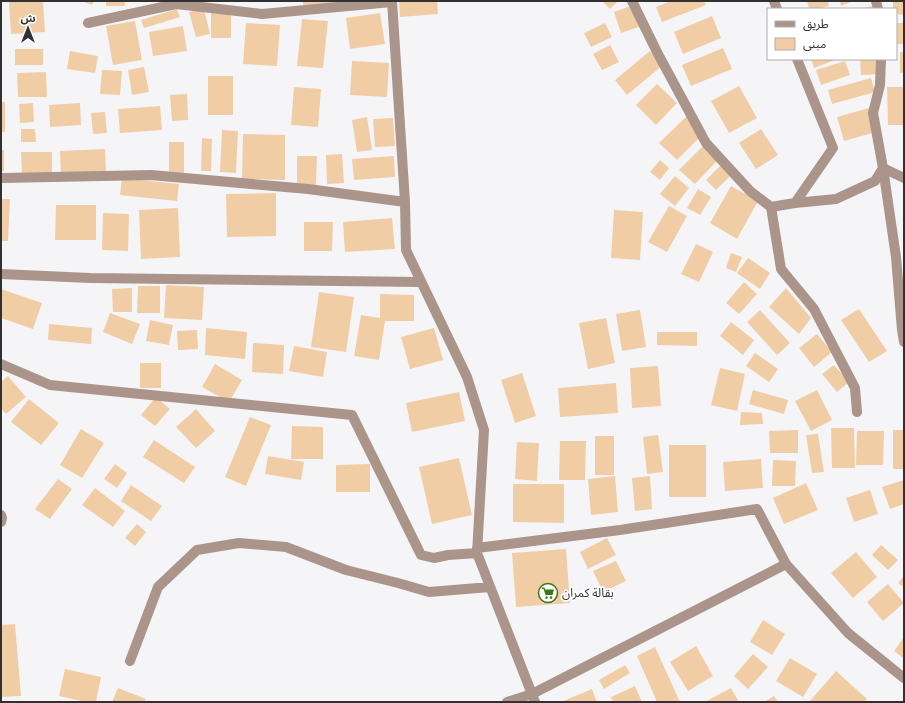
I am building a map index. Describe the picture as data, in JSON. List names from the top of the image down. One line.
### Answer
{"places":{"supermarket":["بقالة كمران"]},"legend":["طريق","مبنى"],"north":"top"}
